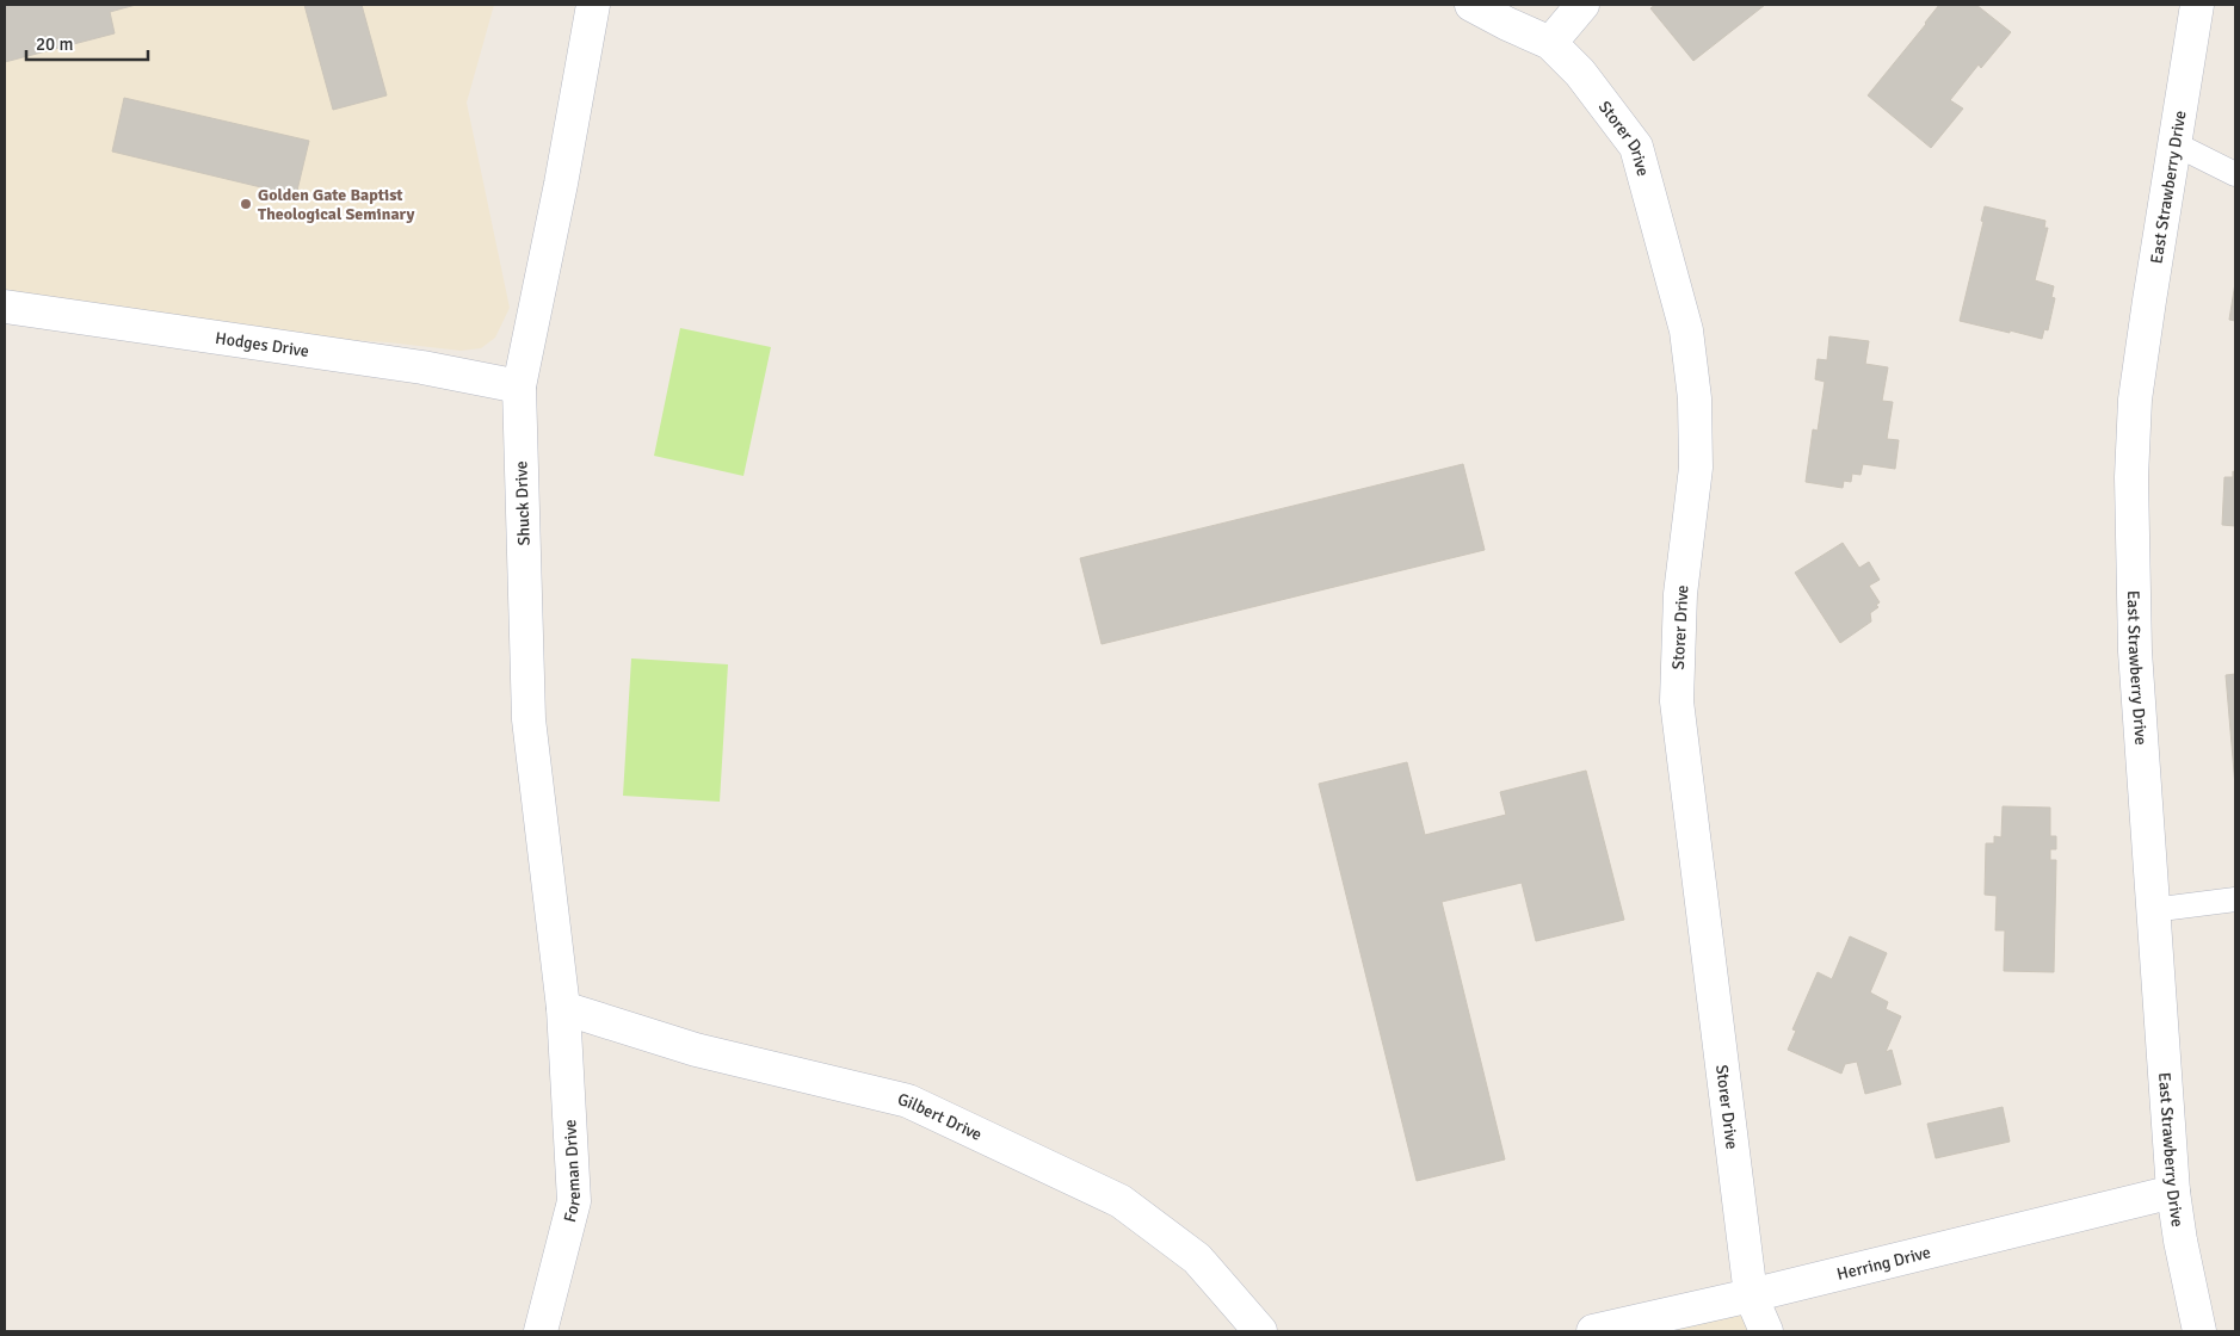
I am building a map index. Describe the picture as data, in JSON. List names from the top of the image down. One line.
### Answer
{"streets":{"street":["Storer Drive","East Strawberry Drive","Hodges Drive","Shuck Drive","Gilbert Drive","Foreman Drive","Herring Drive"]},"crossings":[["Storer Drive","Herring Drive"],["East Strawberry Drive","Herring Drive"],["Hodges Drive","Shuck Drive"],["Shuck Drive","Gilbert Drive"],["Shuck Drive","Foreman Drive"],["Gilbert Drive","Foreman Drive"]],"places":["Golden Gate Baptist Theological Seminary"],"scale_bar":"20 m"}
